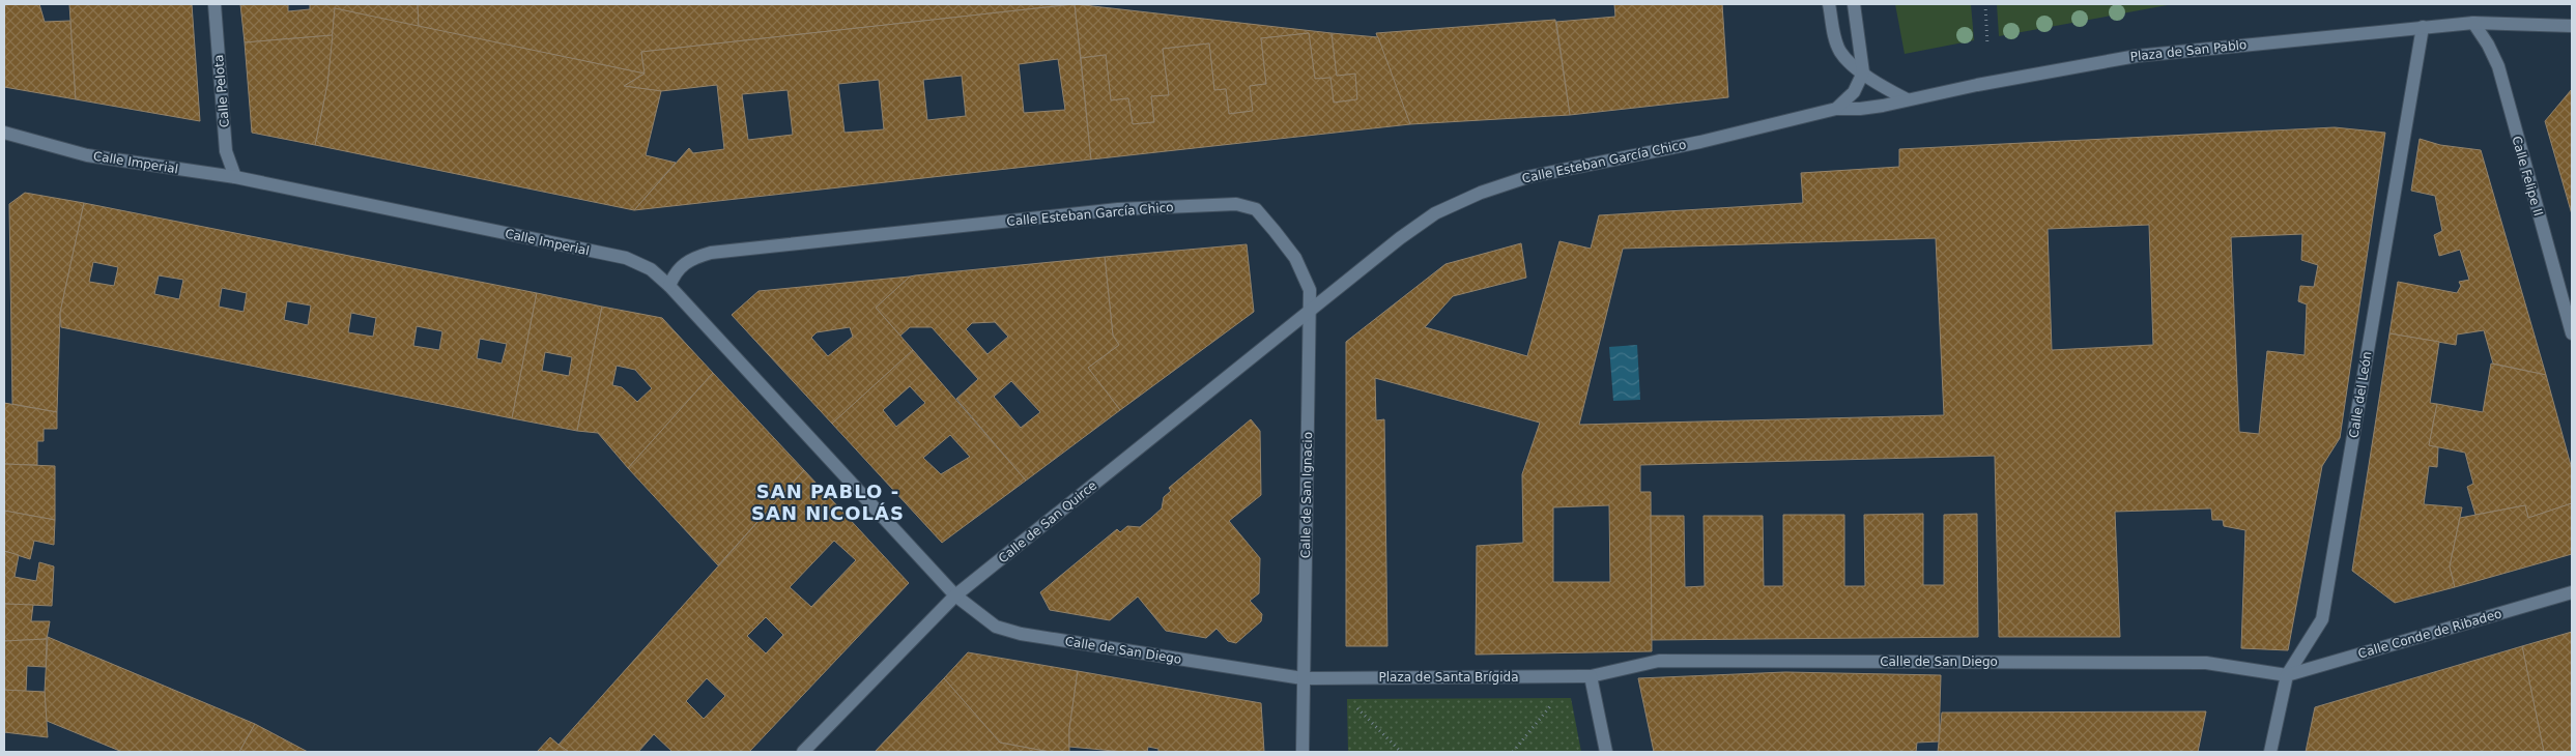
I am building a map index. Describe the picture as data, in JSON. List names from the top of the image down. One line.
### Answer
{"streets":{"street":["Plaza de San Pablo","Calle Pelota","Calle Esteban García Chico","Calle Imperial","Calle Felipe II","Calle del León","Calle de San Ignacio","Calle de San Quirce","Calle Conde de Ribadeo","Calle de San Diego","Plaza de Santa Brígida"]},"crossings":[["Plaza de San Pablo","Calle Esteban García Chico"],["Plaza de San Pablo","Calle Felipe II"],["Plaza de San Pablo","Calle del León"],["Calle Pelota","Calle Imperial"],["Calle Esteban García Chico","Calle Imperial"],["Calle Esteban García Chico","Calle de San Ignacio"],["Calle Esteban García Chico","Calle de San Quirce"],["Calle Imperial","Calle de San Quirce"],["Calle Imperial","Calle de San Diego"],["Calle del León","Calle Conde de Ribadeo"],["Calle del León","Calle de San Diego"],["Calle de San Ignacio","Calle de San Quirce"],["Calle de San Ignacio","Calle de San Diego"],["Calle de San Ignacio","Plaza de Santa Brígida"],["Calle de San Quirce","Calle de San Diego"],["Calle Conde de Ribadeo","Calle de San Diego"],["Calle de San Diego","Plaza de Santa Brígida"]],"districts":["SAN PABLO - SAN NICOLÁS"]}
